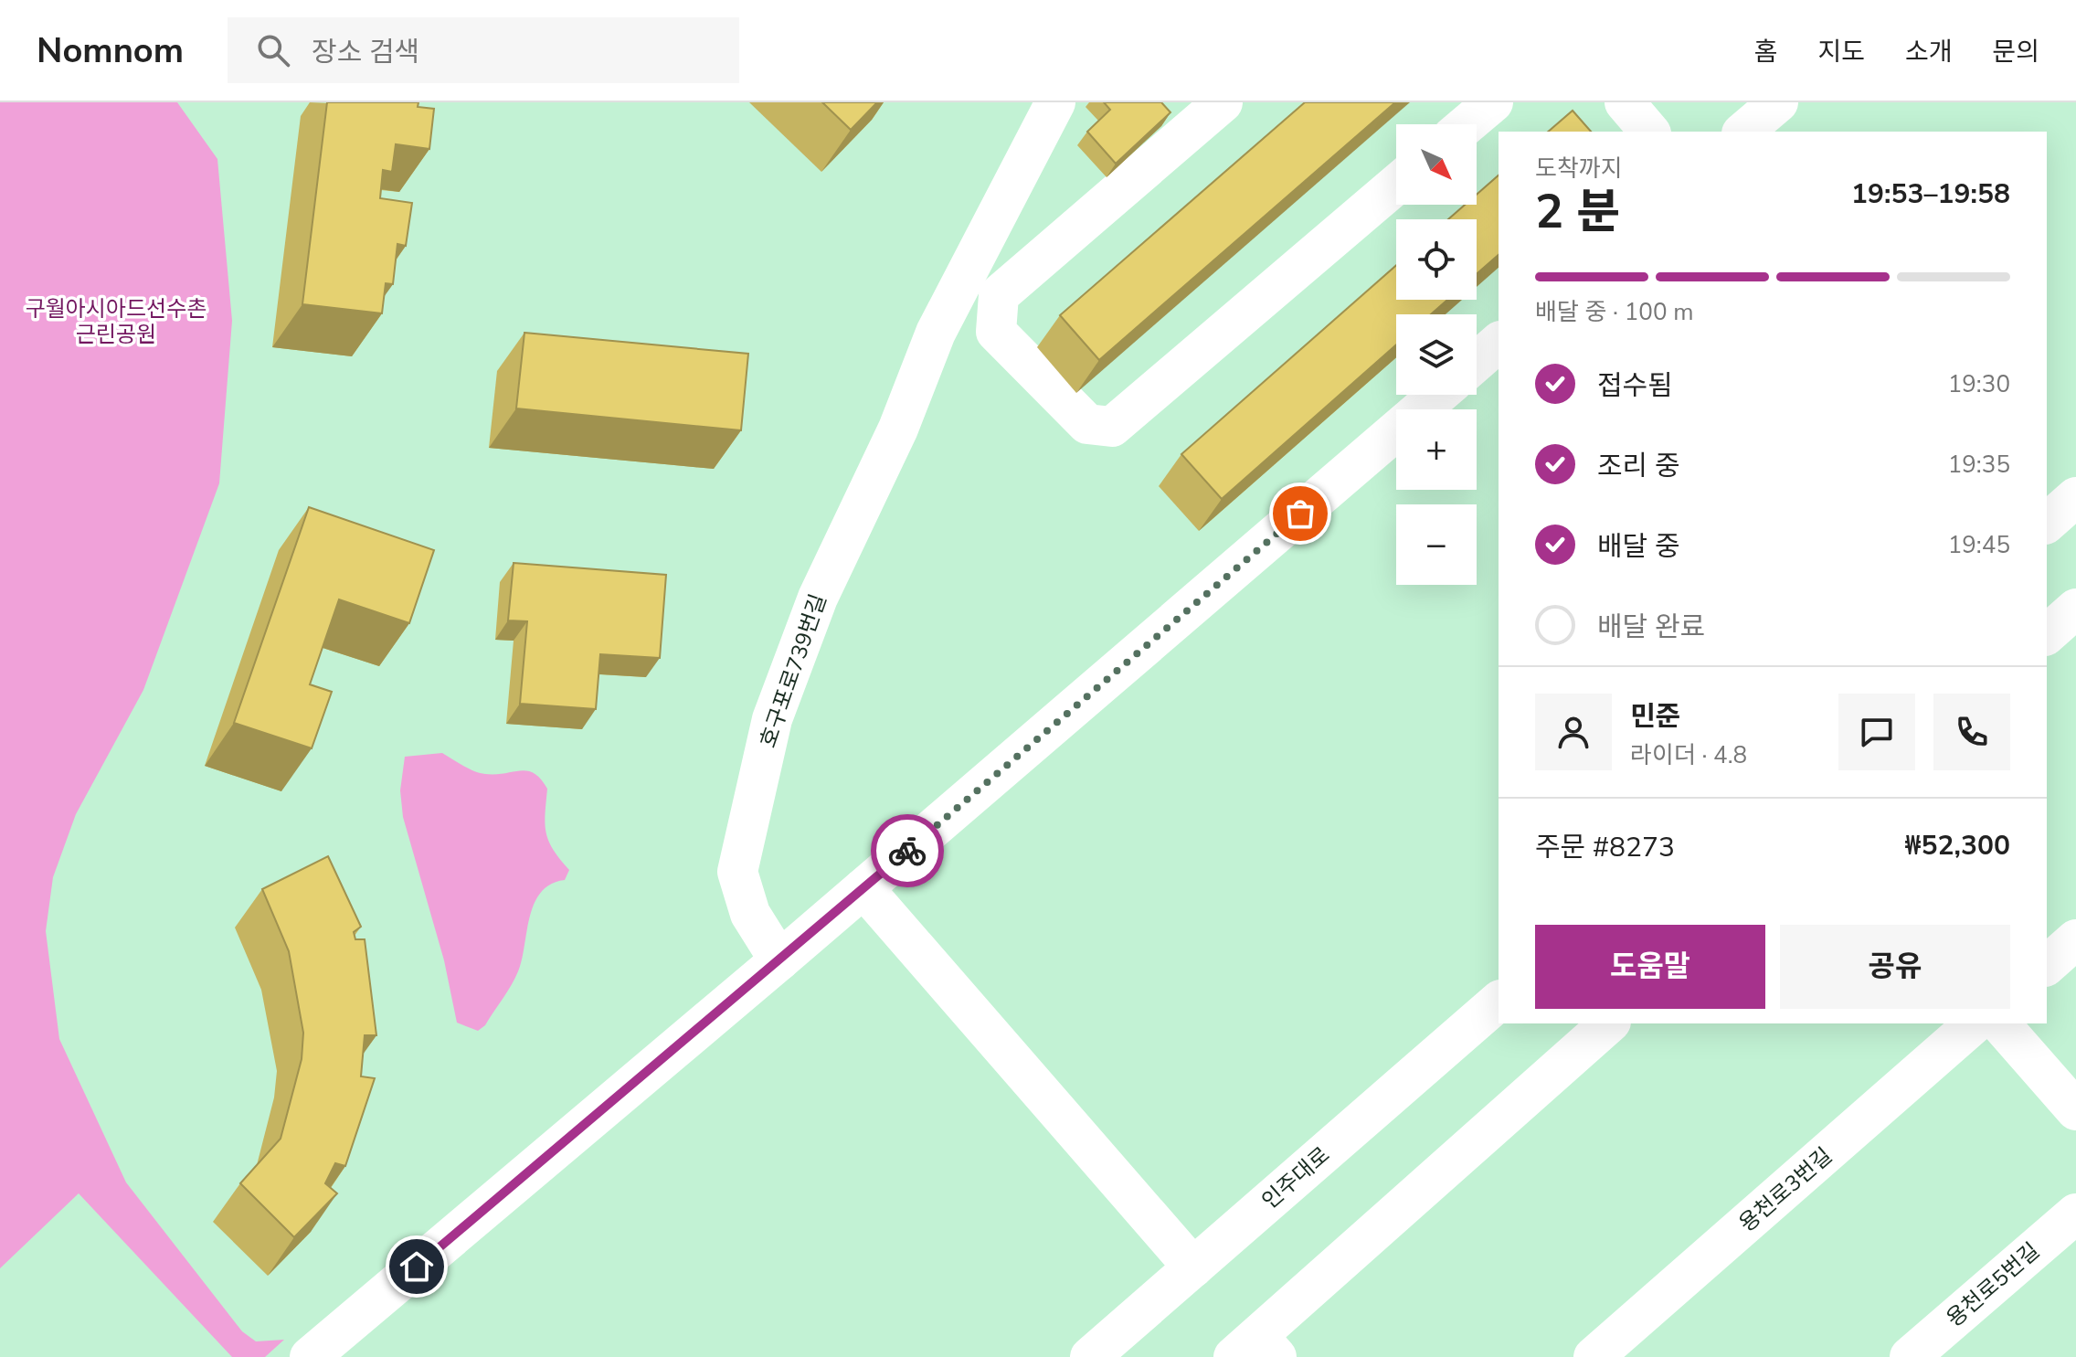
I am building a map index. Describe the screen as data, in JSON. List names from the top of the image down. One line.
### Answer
{"streets":{"street":["호구포로739번길","인주대로","용천로3번길","용천로5번길"]},"parks":["구월아시아드선수촌 근린공원"],"north":"bottom right","page":{"header":"Nomnom","search":"장소 검색","nav":["홈","지도","소개","문의"],"map_buttons":["+","−"],"heading":["2 분","도착까지","19:53–19:58"],"panel":["민준","라이더 · 4.8","주문 #8273","₩52,300"],"bar":"배달 중 · 100 m","list":[["접수됨","19:30"],["조리 중","19:35"],["배달 중","19:45"],"배달 완료"],"buttons":["도움말","공유"]}}
